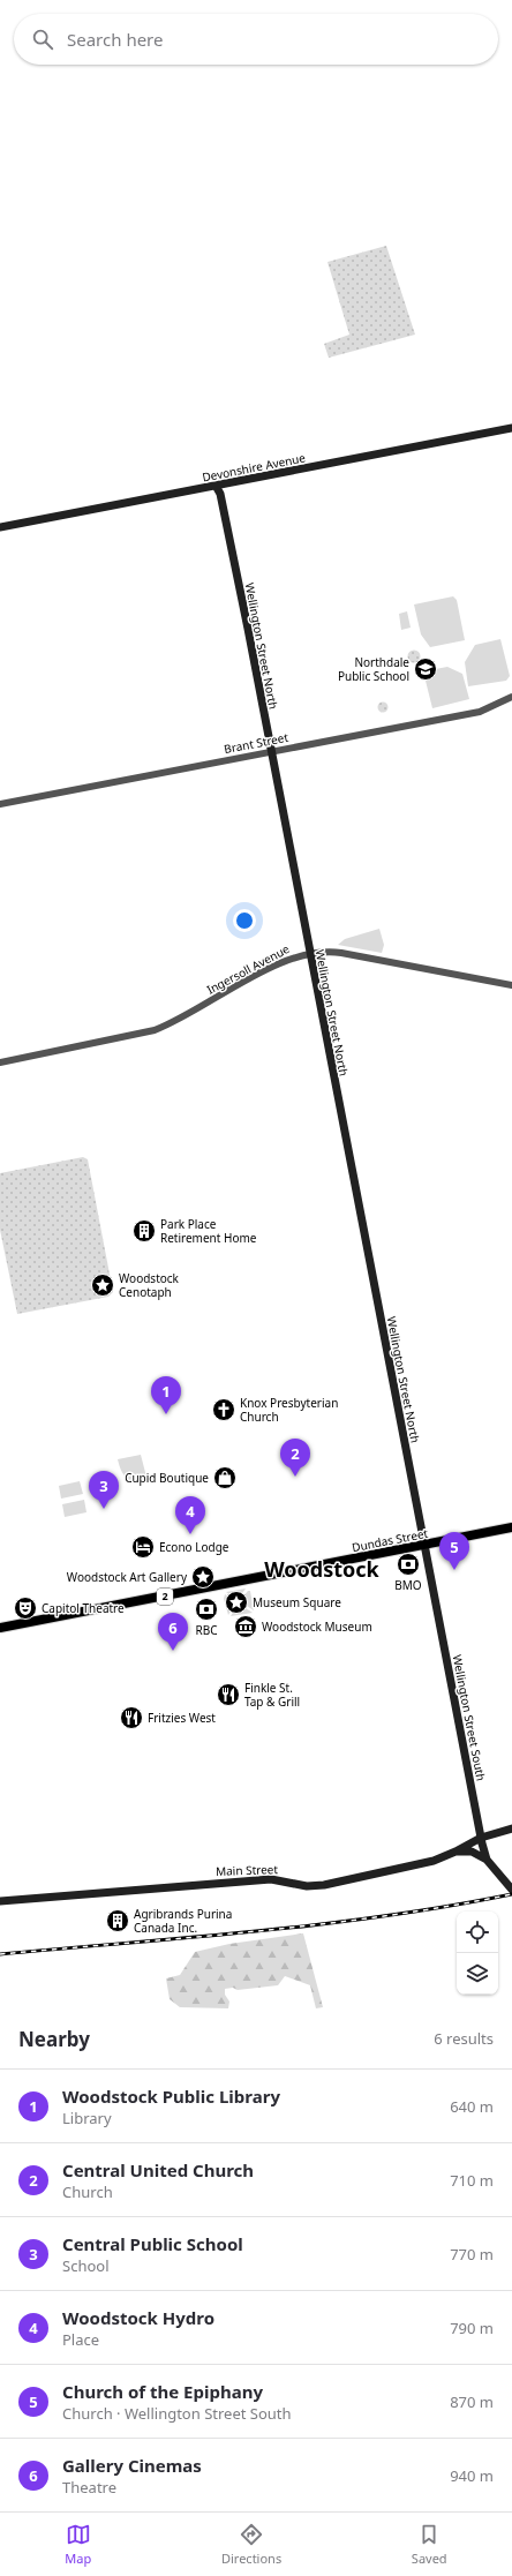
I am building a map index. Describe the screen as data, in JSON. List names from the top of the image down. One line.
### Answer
{"streets":{"main road":["Devonshire Avenue","Wellington Street North","Dundas Street","2","Wellington Street South","Main Street"],"street":["Brant Street","Ingersoll Avenue"]},"crossings":[["Devonshire Avenue","Wellington Street North"],["Wellington Street North","Brant Street"],["Wellington Street North","Ingersoll Avenue"],["Wellington Street North","Dundas Street"],["Wellington Street North","Wellington Street South"],["Dundas Street","Wellington Street South"],["Wellington Street South","Main Street"]],"districts":["Woodstock"],"places":{"school or university":["Northdale Public School"],"building":["Park Place Retirement Home","Agribrands Purina Canada Inc."],"place":["Woodstock Cenotaph","Woodstock Art Gallery","Museum Square"],"church":["Knox Presbyterian Church"],"shop":["Cupid Boutique"],"hotel":["Econo Lodge"],"bank":["BMO","RBC"],"theatre":["Capitol Theatre"],"museum":["Woodstock Museum"],"restaurant":["Finkle St. Tap & Grill","Fritzies West"]},"page":{"search":"Search here","pins":["1","2","3","4","5","6"],"heading":["Nearby","6 results"],"list":[{"mark":"1","name":"Woodstock Public Library","note":"Library","value":"640 m"},{"mark":"2","name":"Central United Church","note":"Church","value":"710 m"},{"mark":"3","name":"Central Public School","note":"School","value":"770 m"},{"mark":"4","name":"Woodstock Hydro","note":"Place","value":"790 m"},{"mark":"5","name":"Church of the Epiphany","note":"Church · Wellington Street South","value":"870 m"},{"mark":"6","name":"Gallery Cinemas","note":"Theatre","value":"940 m"}],"nav":["Map","Directions","Saved"]}}
